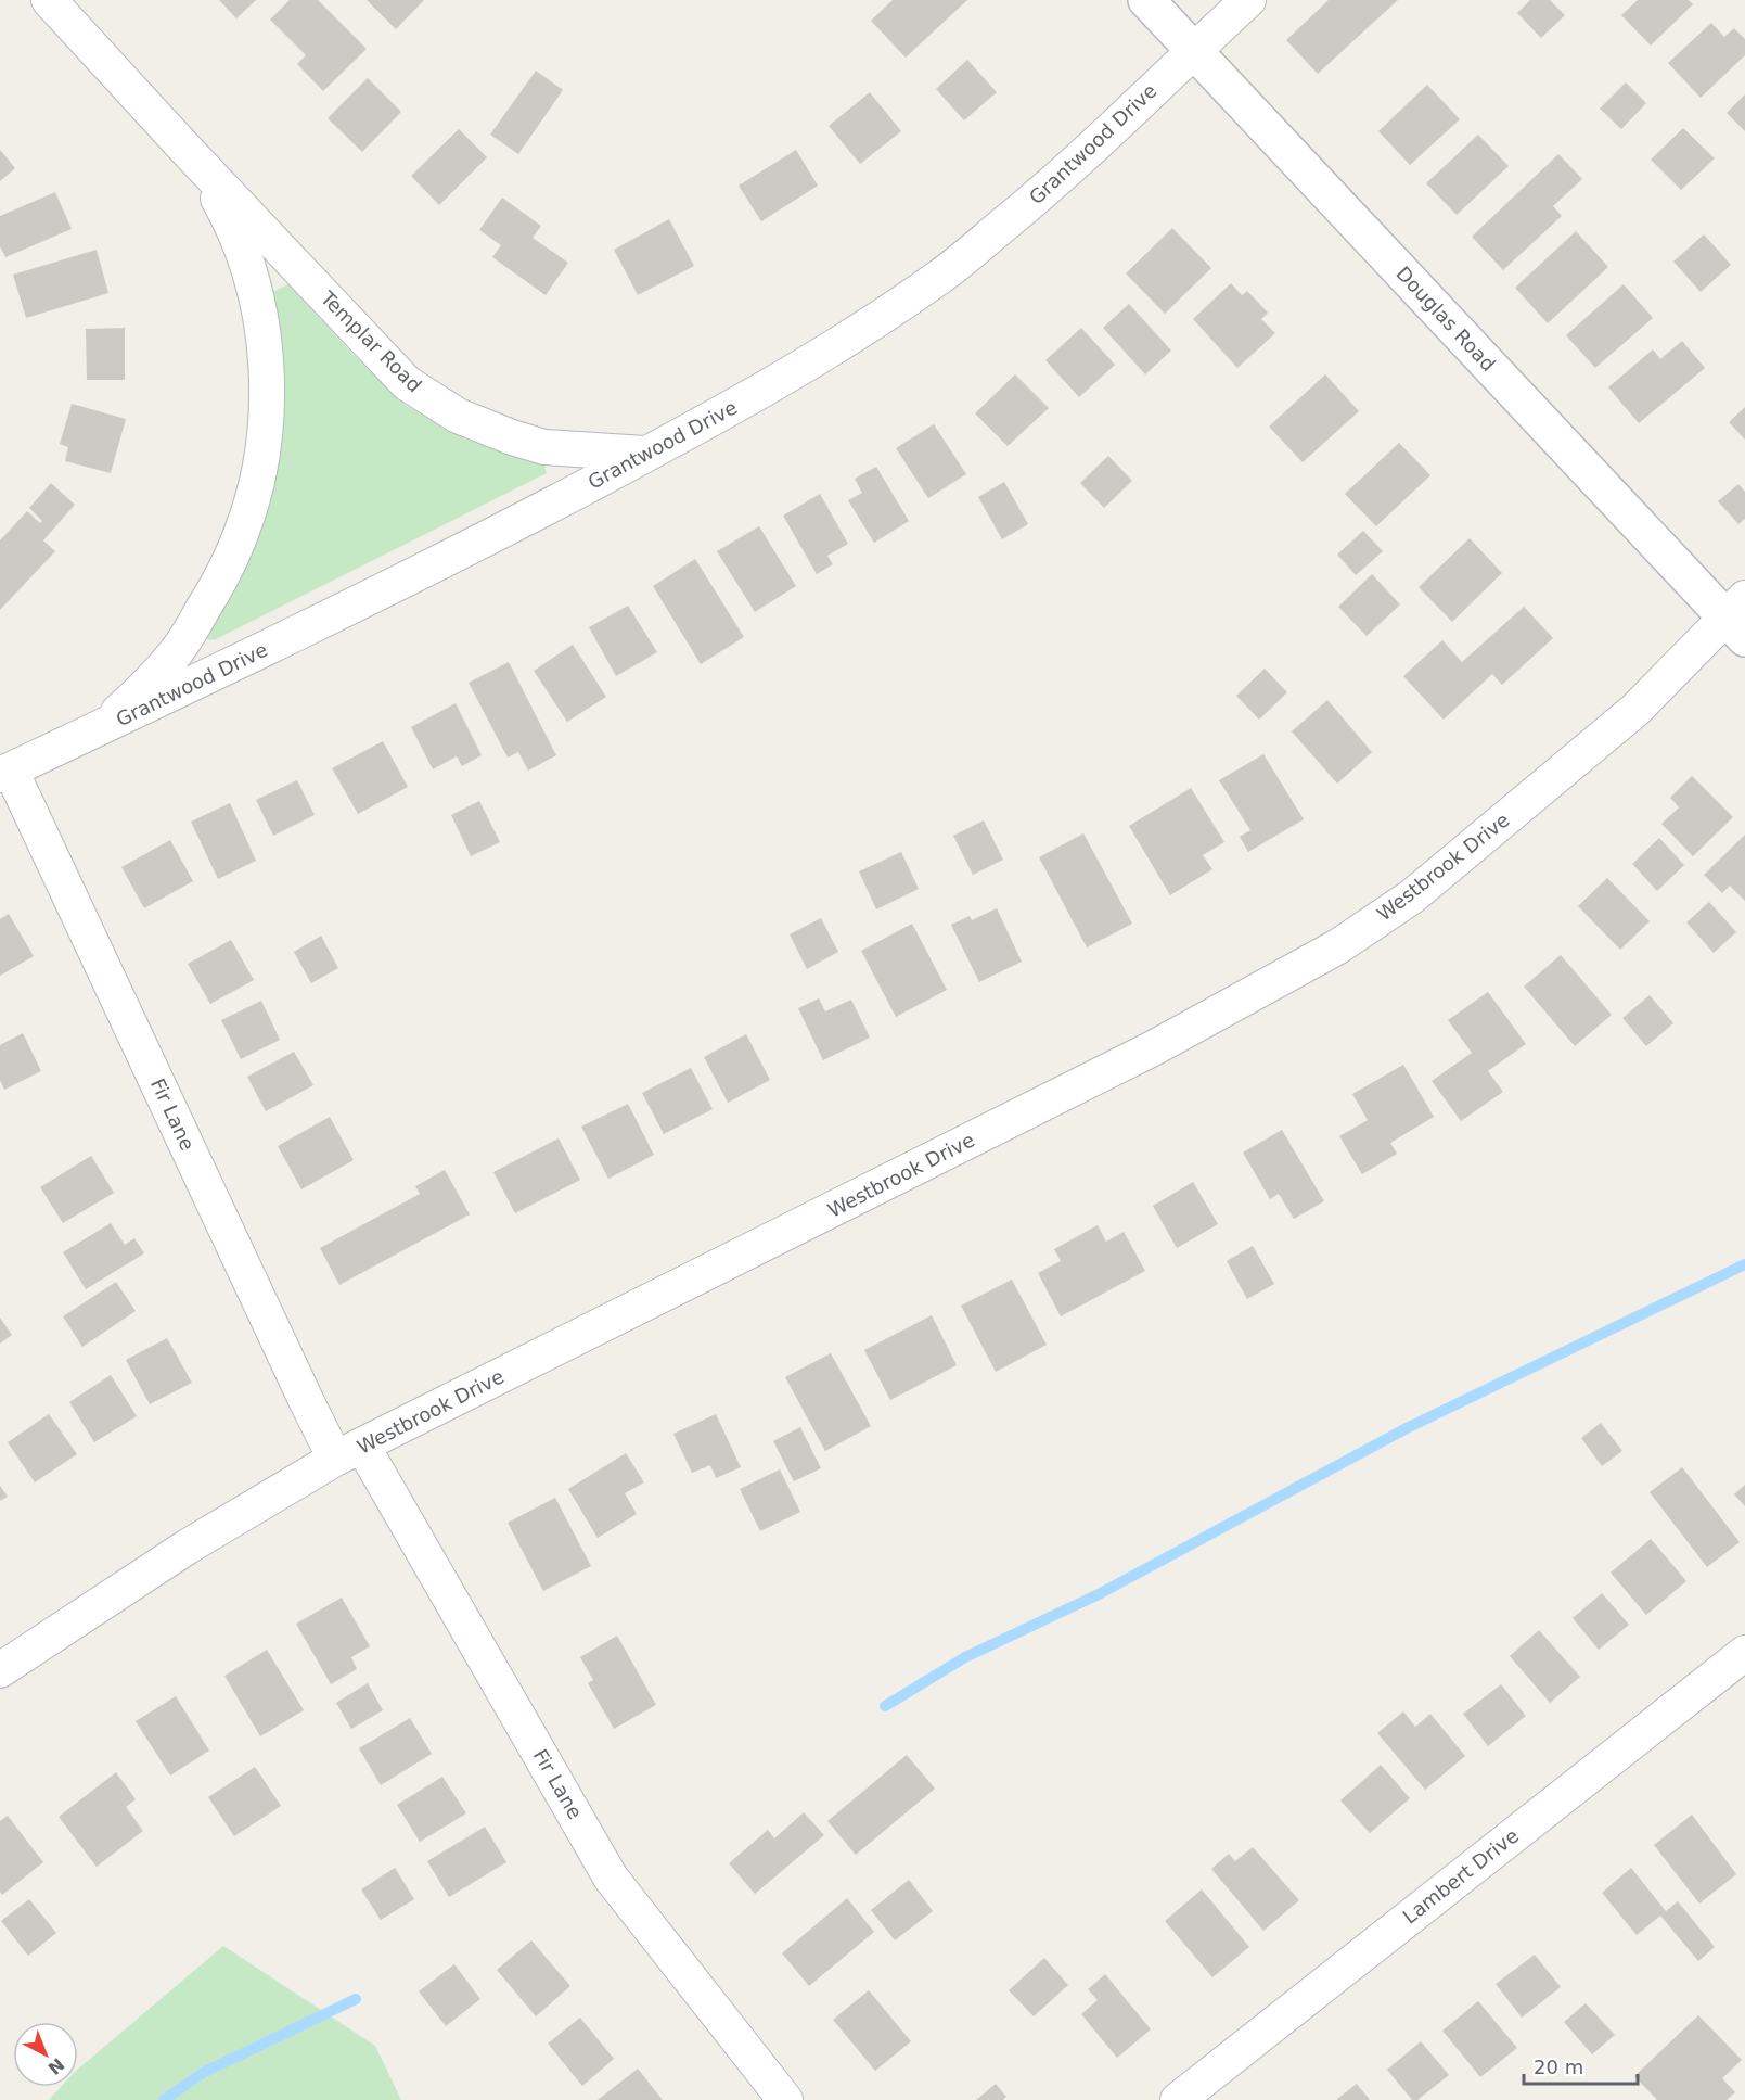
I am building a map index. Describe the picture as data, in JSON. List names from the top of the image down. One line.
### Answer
{"streets":{"street":["Grantwood Drive","Douglas Road","Templar Road","Westbrook Drive","Fir Lane","Lambert Drive"]},"crossings":[["Grantwood Drive","Douglas Road"],["Grantwood Drive","Templar Road"],["Grantwood Drive","Fir Lane"],["Douglas Road","Westbrook Drive"],["Westbrook Drive","Fir Lane"]],"scale_bar":"20 m","north":"bottom right"}
